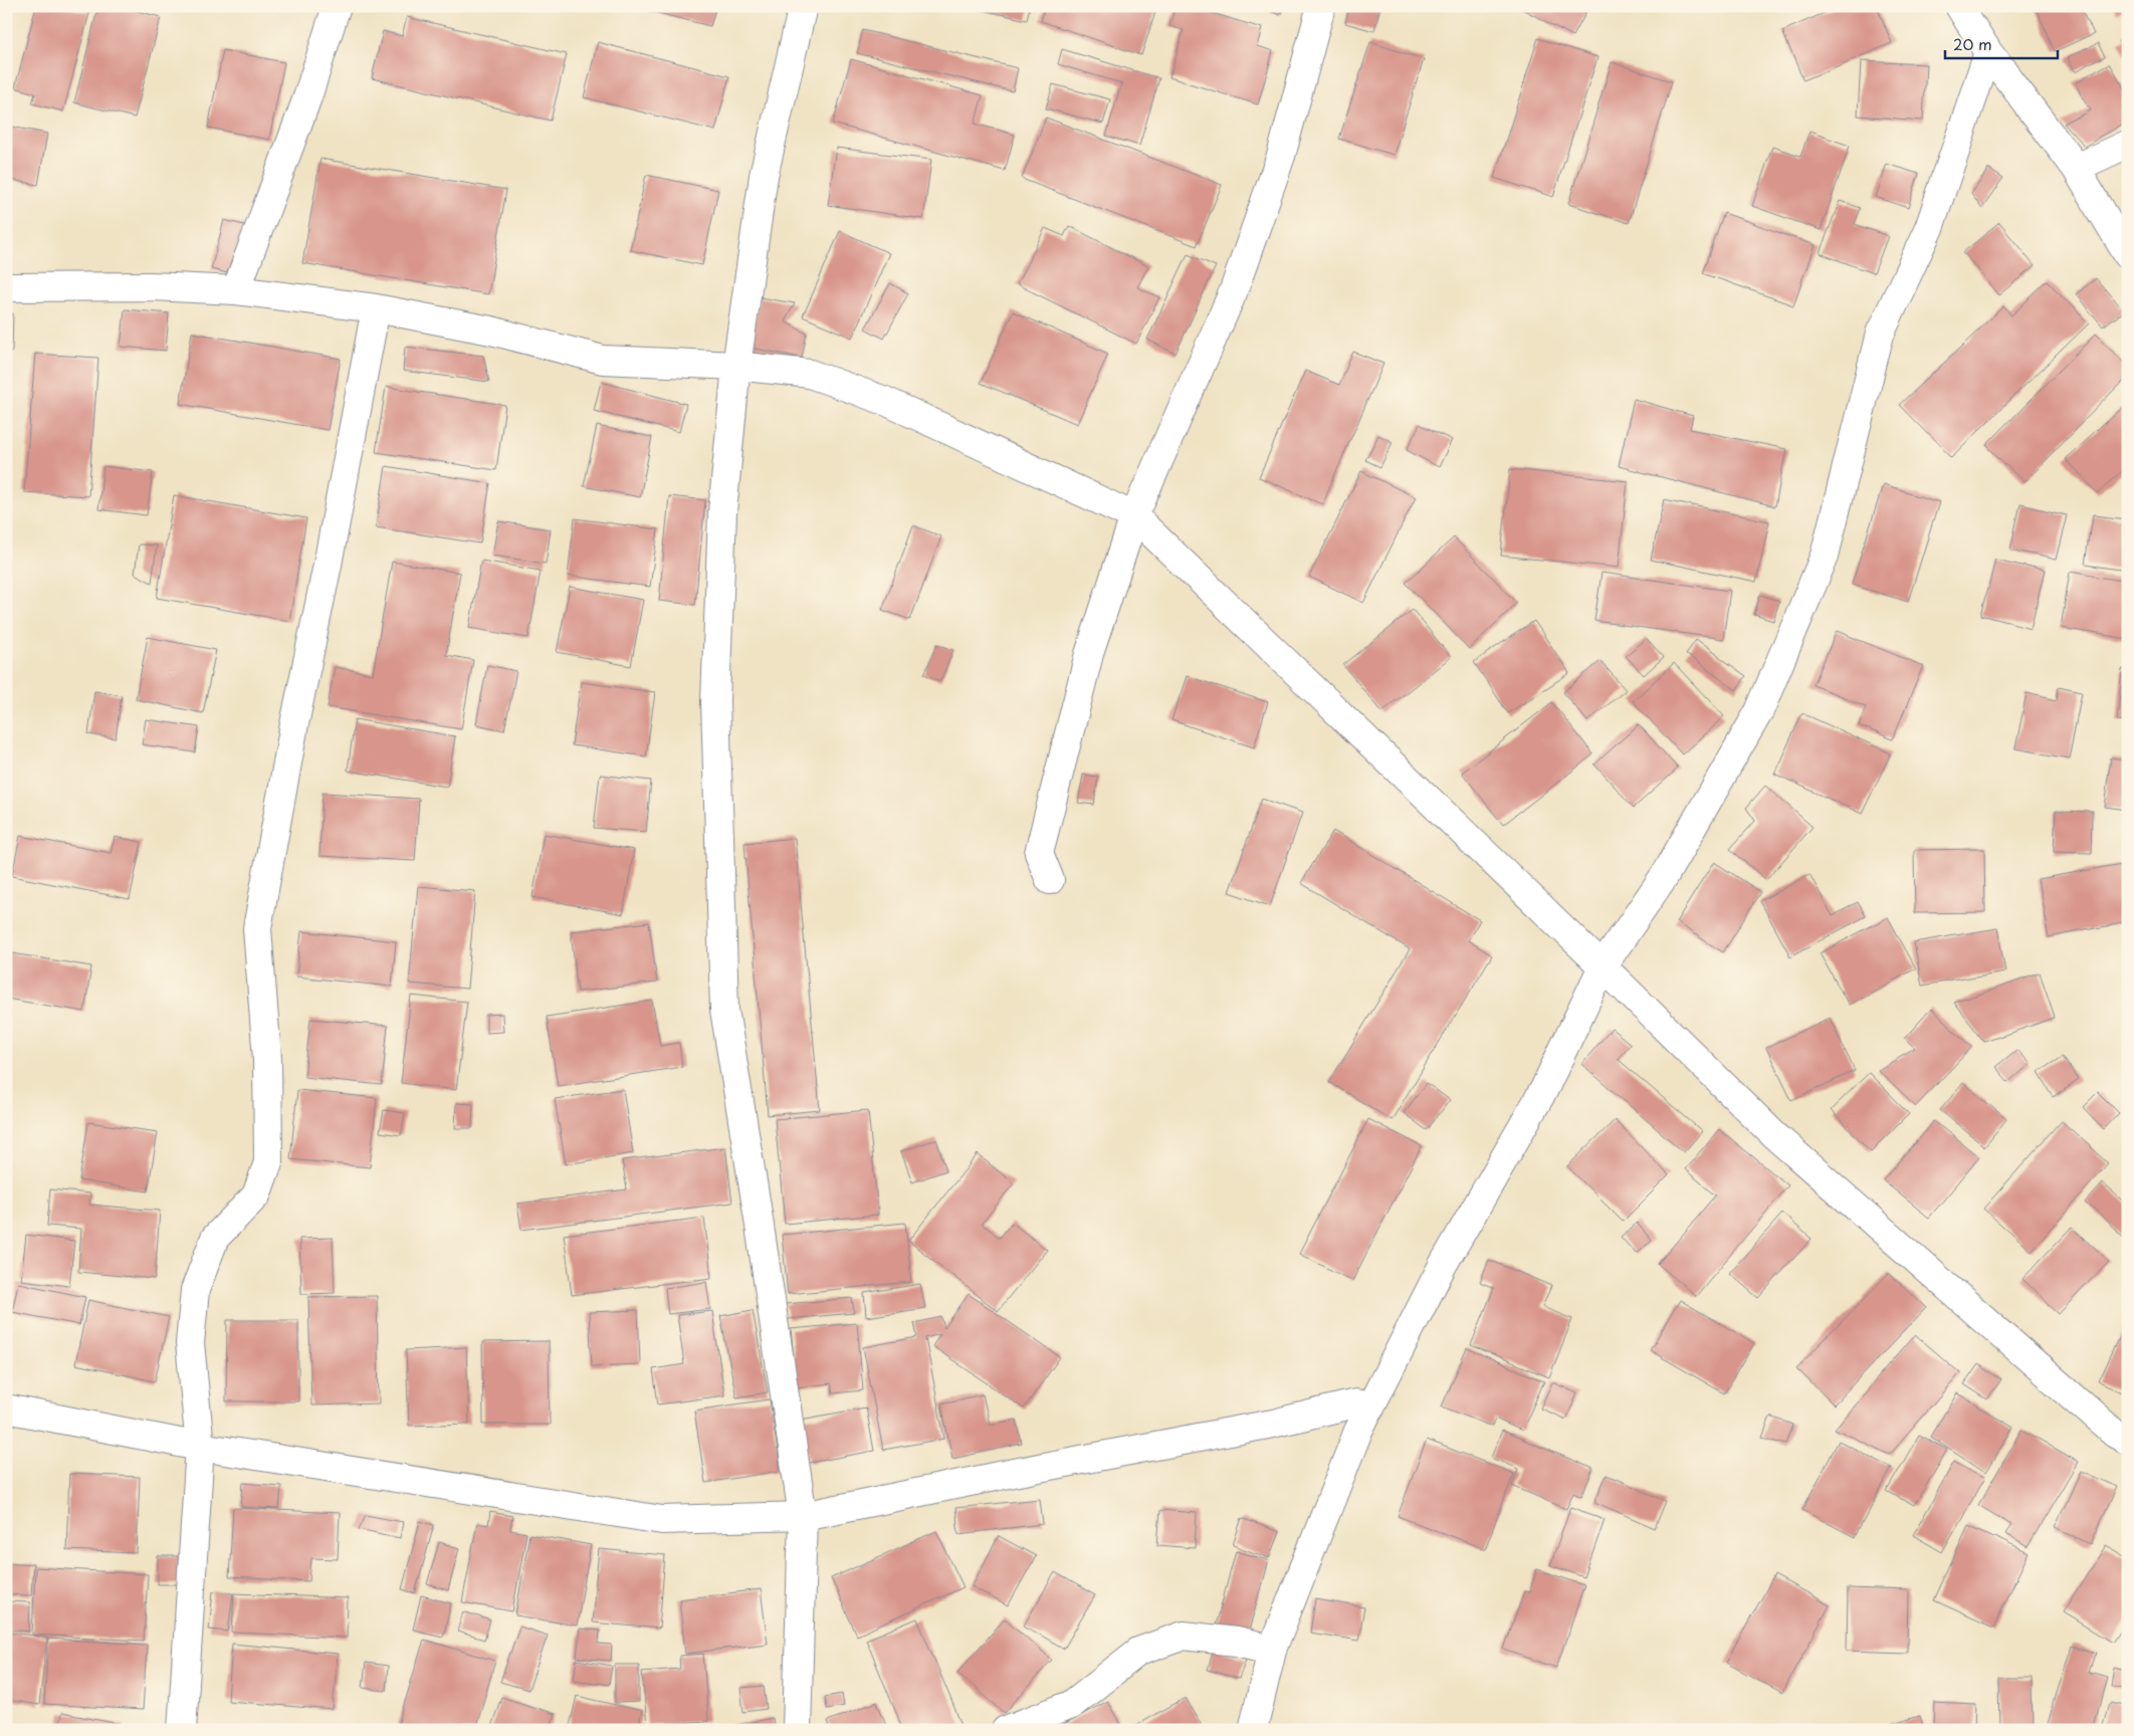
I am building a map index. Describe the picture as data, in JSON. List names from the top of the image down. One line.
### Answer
{"scale_bar":"20 m"}
